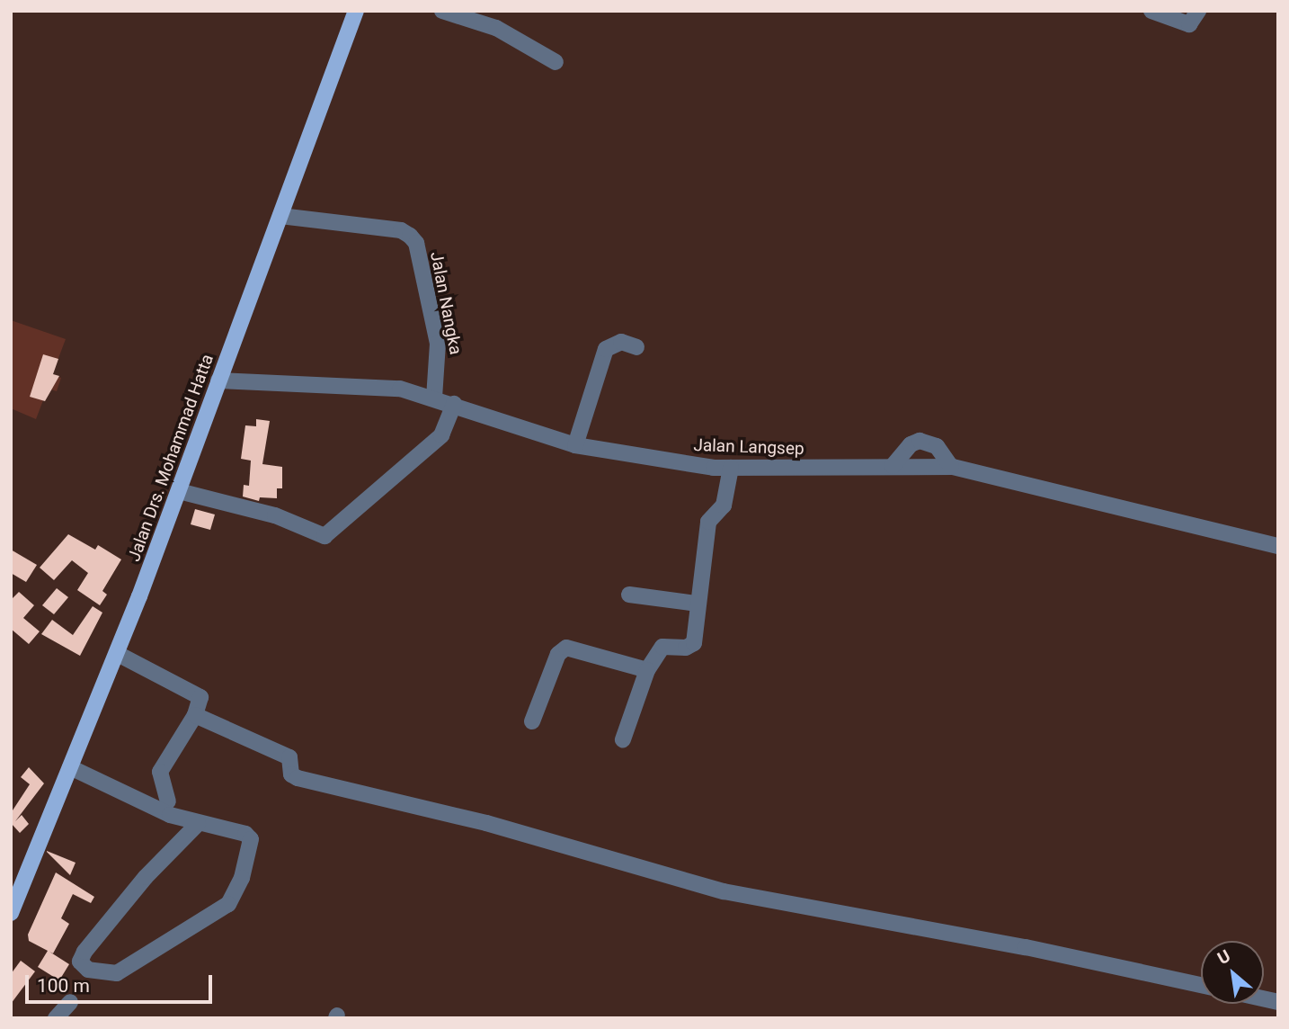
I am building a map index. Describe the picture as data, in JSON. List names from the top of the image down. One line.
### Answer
{"streets":{"main road":["Jalan Drs. Mohammad Hatta"],"street":["Jalan Nangka","Jalan Langsep"]},"crossings":[["Jalan Nangka","Jalan Langsep"],["Jalan Nangka","Jalan Drs. Mohammad Hatta"],["Jalan Langsep","Jalan Drs. Mohammad Hatta"]],"scale_bar":"100 m","north":"top left"}
